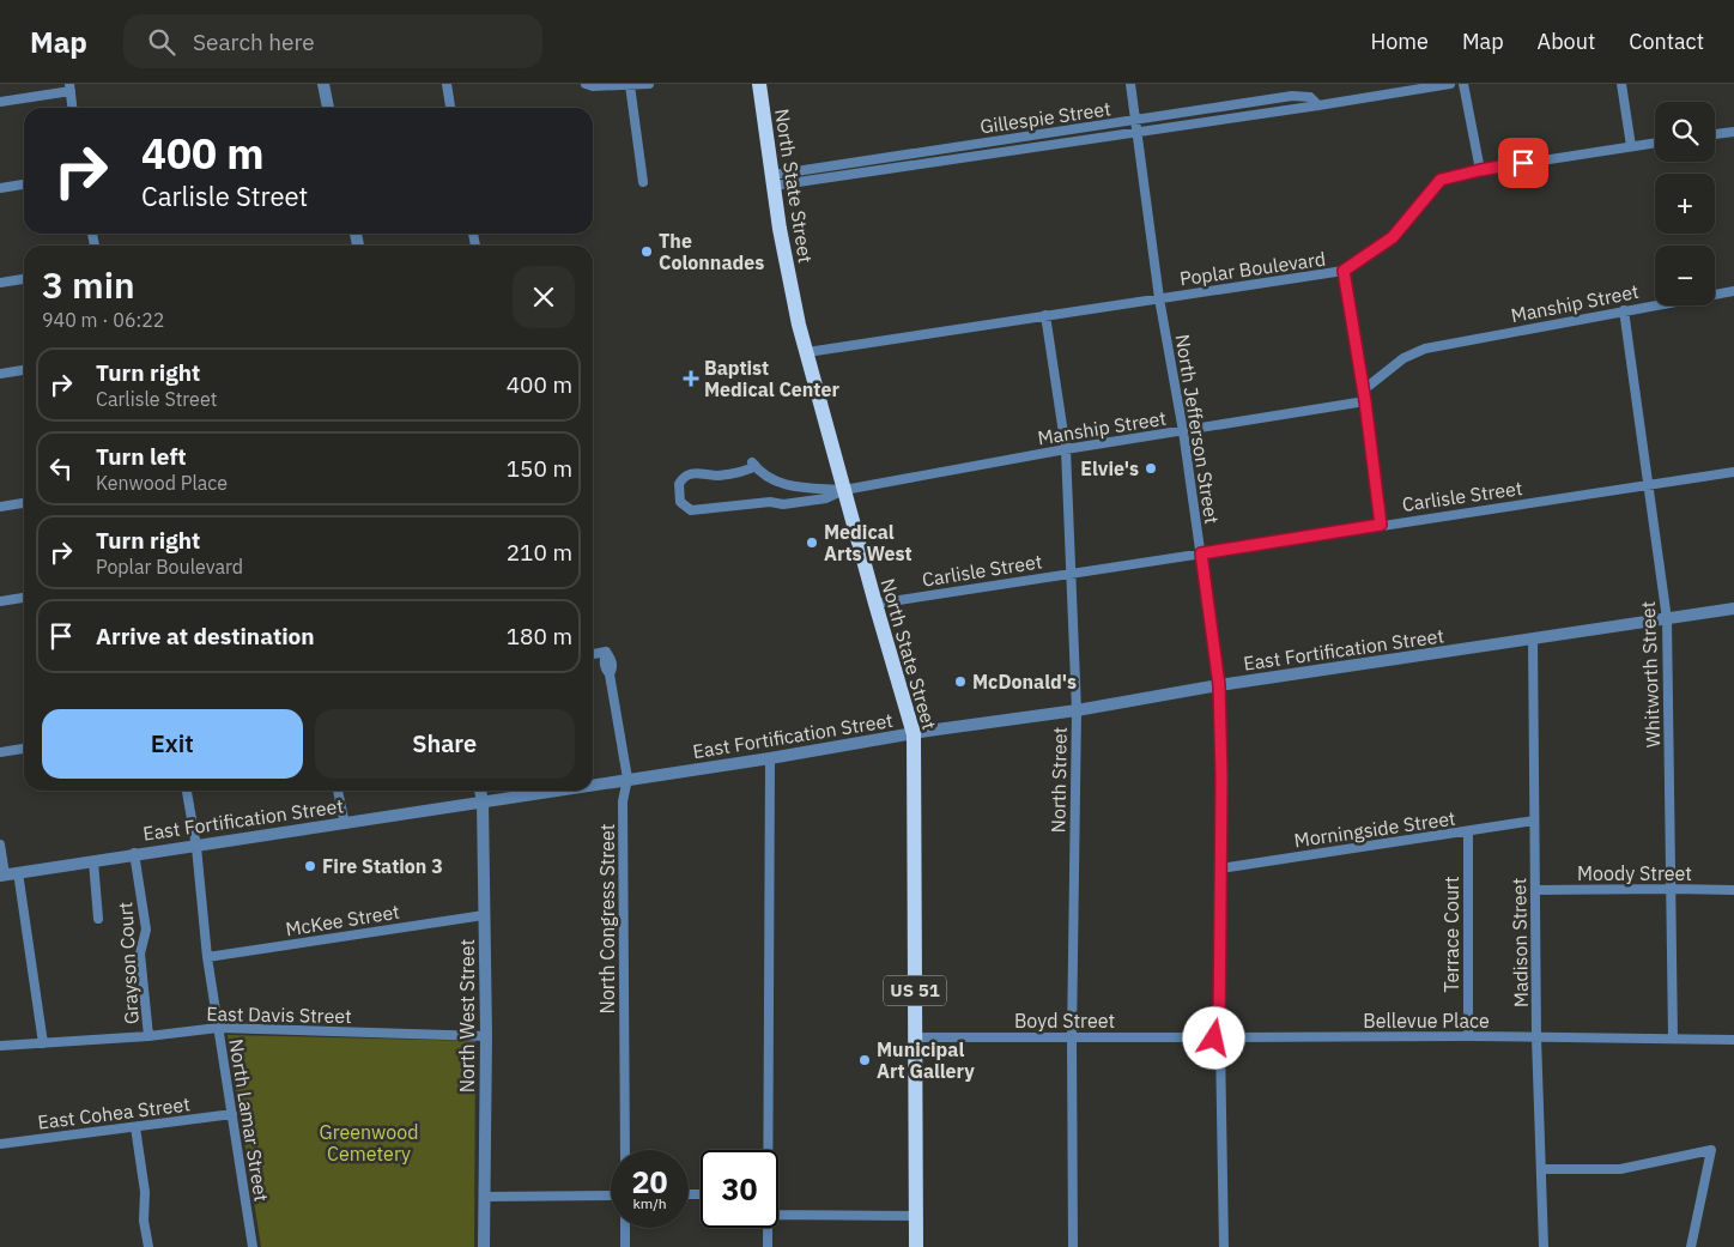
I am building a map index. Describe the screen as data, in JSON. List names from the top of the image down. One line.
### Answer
{"streets":{"main road":["North State Street","US 51"],"street":["Gillespie Street","Poplar Boulevard","Manship Street","North Jefferson Street","Carlisle Street","East Fortification Street","Whitworth Street","North Street","Morningside Street","Moody Street","North Congress Street","McKee Street","Terrace Court","Madison Street","Grayson Court","East Davis Street","North West Street","Boyd Street","Bellevue Place","East Cohea Street","North Lamar Street"]},"crossings":[["Gillespie Street","North State Street"],["Gillespie Street","North Jefferson Street"],["North State Street","Poplar Boulevard"],["North State Street","Manship Street"],["North State Street","Carlisle Street"],["North State Street","East Fortification Street"],["North State Street","Boyd Street"],["Poplar Boulevard","North Jefferson Street"],["Poplar Boulevard","North Street"],["Manship Street","North Jefferson Street"],["Manship Street","Whitworth Street"],["Manship Street","North Street"],["North Jefferson Street","Carlisle Street"],["North Jefferson Street","East Fortification Street"],["North Jefferson Street","Morningside Street"],["North Jefferson Street","Boyd Street"],["North Jefferson Street","Bellevue Place"],["Carlisle Street","Whitworth Street"],["Carlisle Street","North Street"],["East Fortification Street","Whitworth Street"],["East Fortification Street","North Street"],["East Fortification Street","North Congress Street"],["East Fortification Street","Madison Street"],["East Fortification Street","Grayson Court"],["East Fortification Street","North West Street"],["East Fortification Street","North Lamar Street"],["Whitworth Street","Moody Street"],["Whitworth Street","Bellevue Place"],["North Street","Boyd Street"],["Morningside Street","Terrace Court"],["Morningside Street","Madison Street"],["Moody Street","Madison Street"],["McKee Street","North West Street"],["McKee Street","North Lamar Street"],["Terrace Court","Bellevue Place"],["Madison Street","Bellevue Place"],["Grayson Court","East Davis Street"],["East Davis Street","North West Street"],["East Davis Street","North Lamar Street"],["Boyd Street","Bellevue Place"],["East Cohea Street","North Lamar Street"]],"parks":["Greenwood Cemetery"],"places":{"other":["The Colonnades","Elvie's","Medical Arts West","McDonald's","Fire Station 3","Municipal Art Gallery"],"health":["Baptist Medical Center"]},"page":{"header":"Map","search":"Search here","nav":["Home","Map","About","Contact"],"map_buttons":["+","−"],"turn":["400 m","Carlisle Street"],"heading":["3 min","940 m · 06:22"],"list":[{"name":"Turn right","note":"Carlisle Street","value":"400 m"},{"name":"Turn left","note":"Kenwood Place","value":"150 m"},{"name":"Turn right","note":"Poplar Boulevard","value":"210 m"},{"name":"Arrive at destination","value":"180 m"}],"buttons":["Exit","Share"],"speed":"20 km/h","limit":"30"}}
